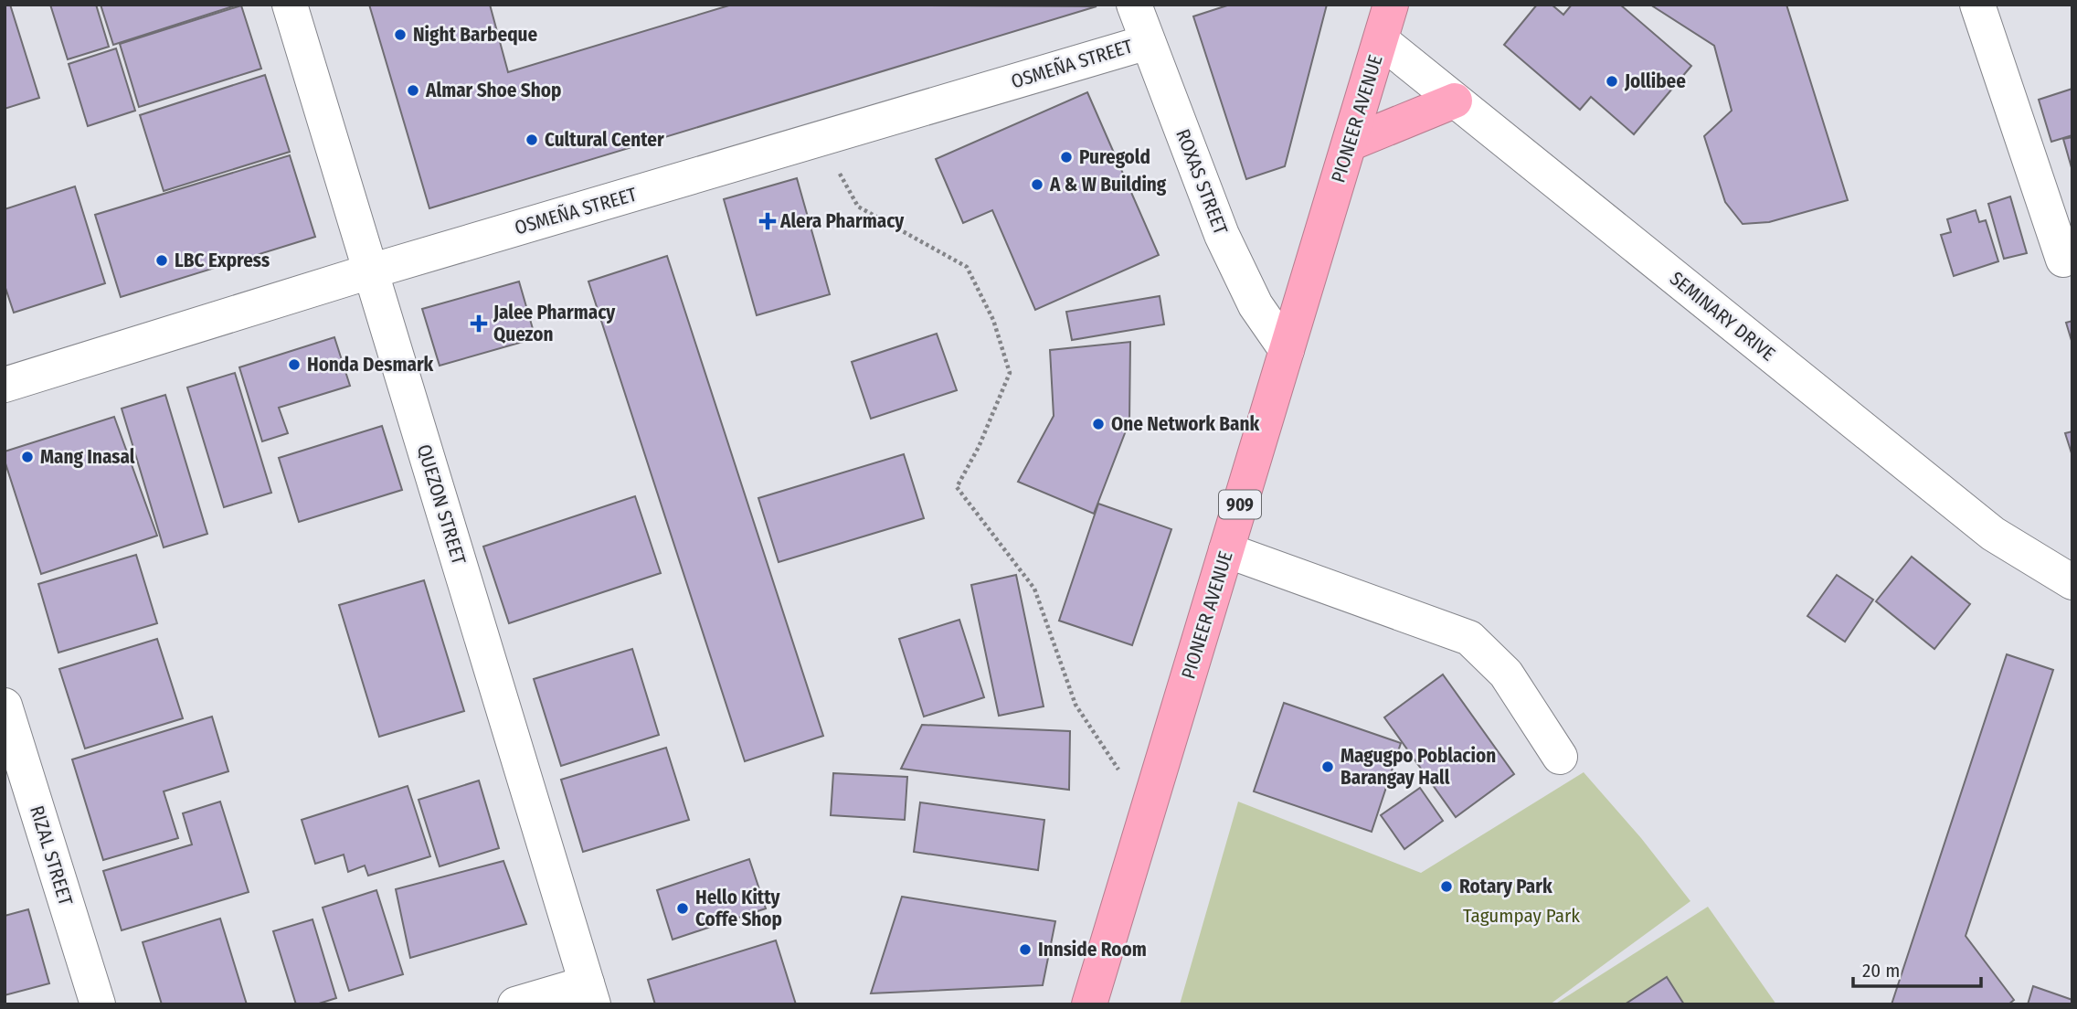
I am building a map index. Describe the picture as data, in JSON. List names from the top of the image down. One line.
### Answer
{"streets":{"highway":["PIONEER AVENUE","909"],"street":["OSMEÑA STREET","ROXAS STREET","SEMINARY DRIVE","QUEZON STREET","RIZAL STREET"]},"crossings":[["OSMEÑA STREET","ROXAS STREET"],["OSMEÑA STREET","QUEZON STREET"],["PIONEER AVENUE","ROXAS STREET"],["PIONEER AVENUE","SEMINARY DRIVE"]],"parks":["Tagumpay Park"],"places":{"other":["Night Barbeque","Jollibee","Almar Shoe Shop","Cultural Center","Puregold","A & W Building","LBC Express","Honda Desmark","One Network Bank","Mang Inasal","Magugpo Poblacion Barangay Hall","Rotary Park","Hello Kitty Coffe Shop","Innside Room"],"health":["Alera Pharmacy","Jalee Pharmacy Quezon"]},"scale_bar":"20 m"}
